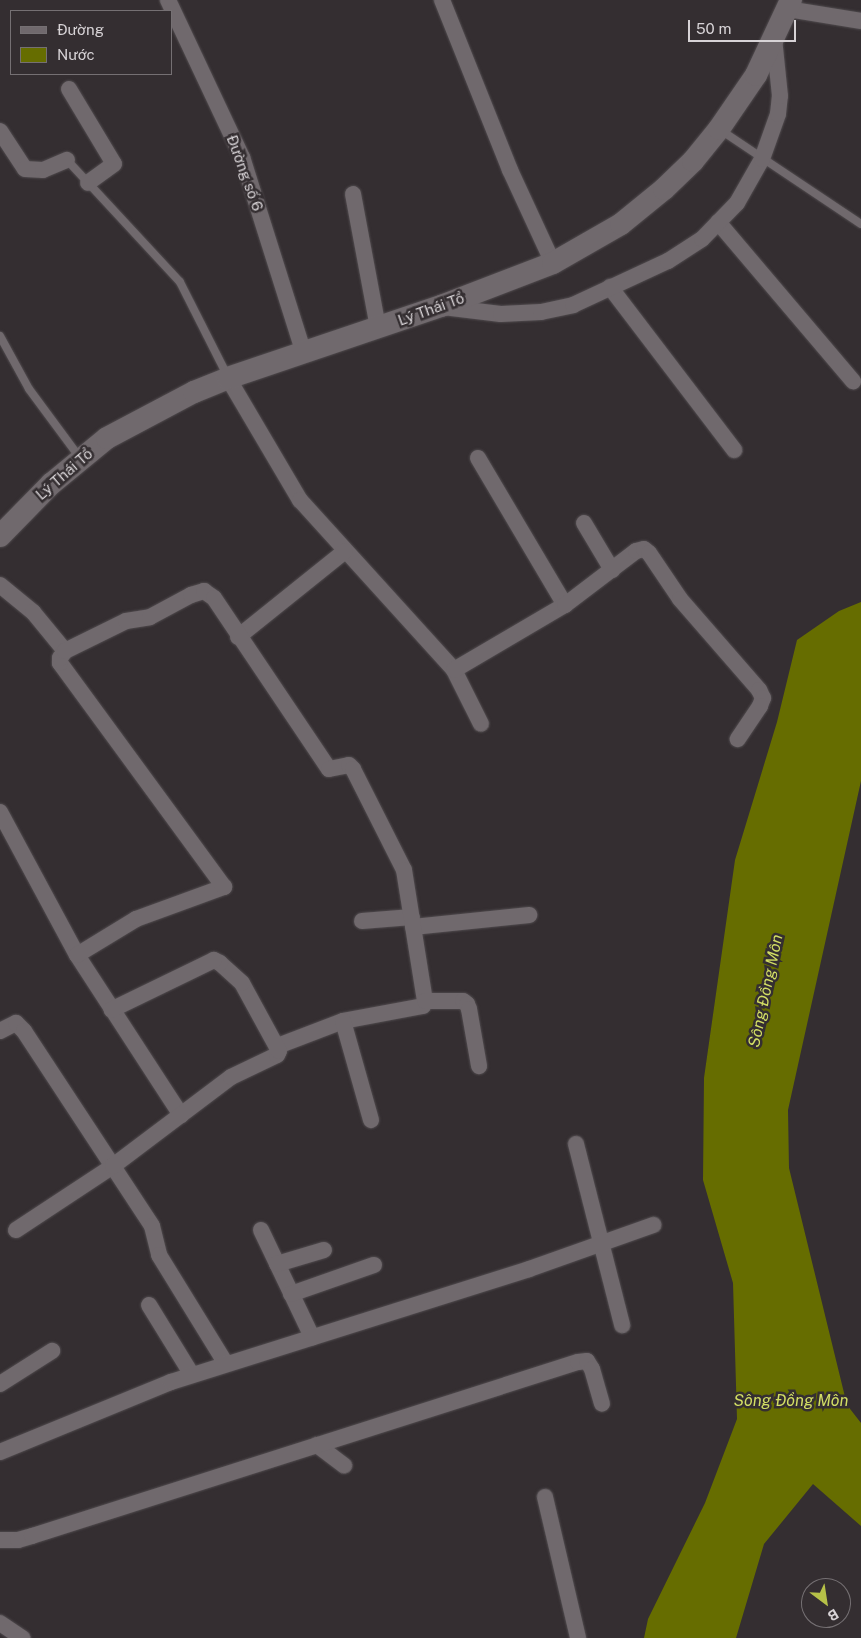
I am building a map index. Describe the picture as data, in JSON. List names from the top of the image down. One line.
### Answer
{"streets":{"main road":["Lý Thái Tổ"],"street":["Đường số 6"]},"crossings":[["Đường số 6","Lý Thái Tổ"]],"water":["Sông Đồng Môn"],"legend":["Đường","Nước"],"scale_bar":"50 m","north":"bottom right"}
